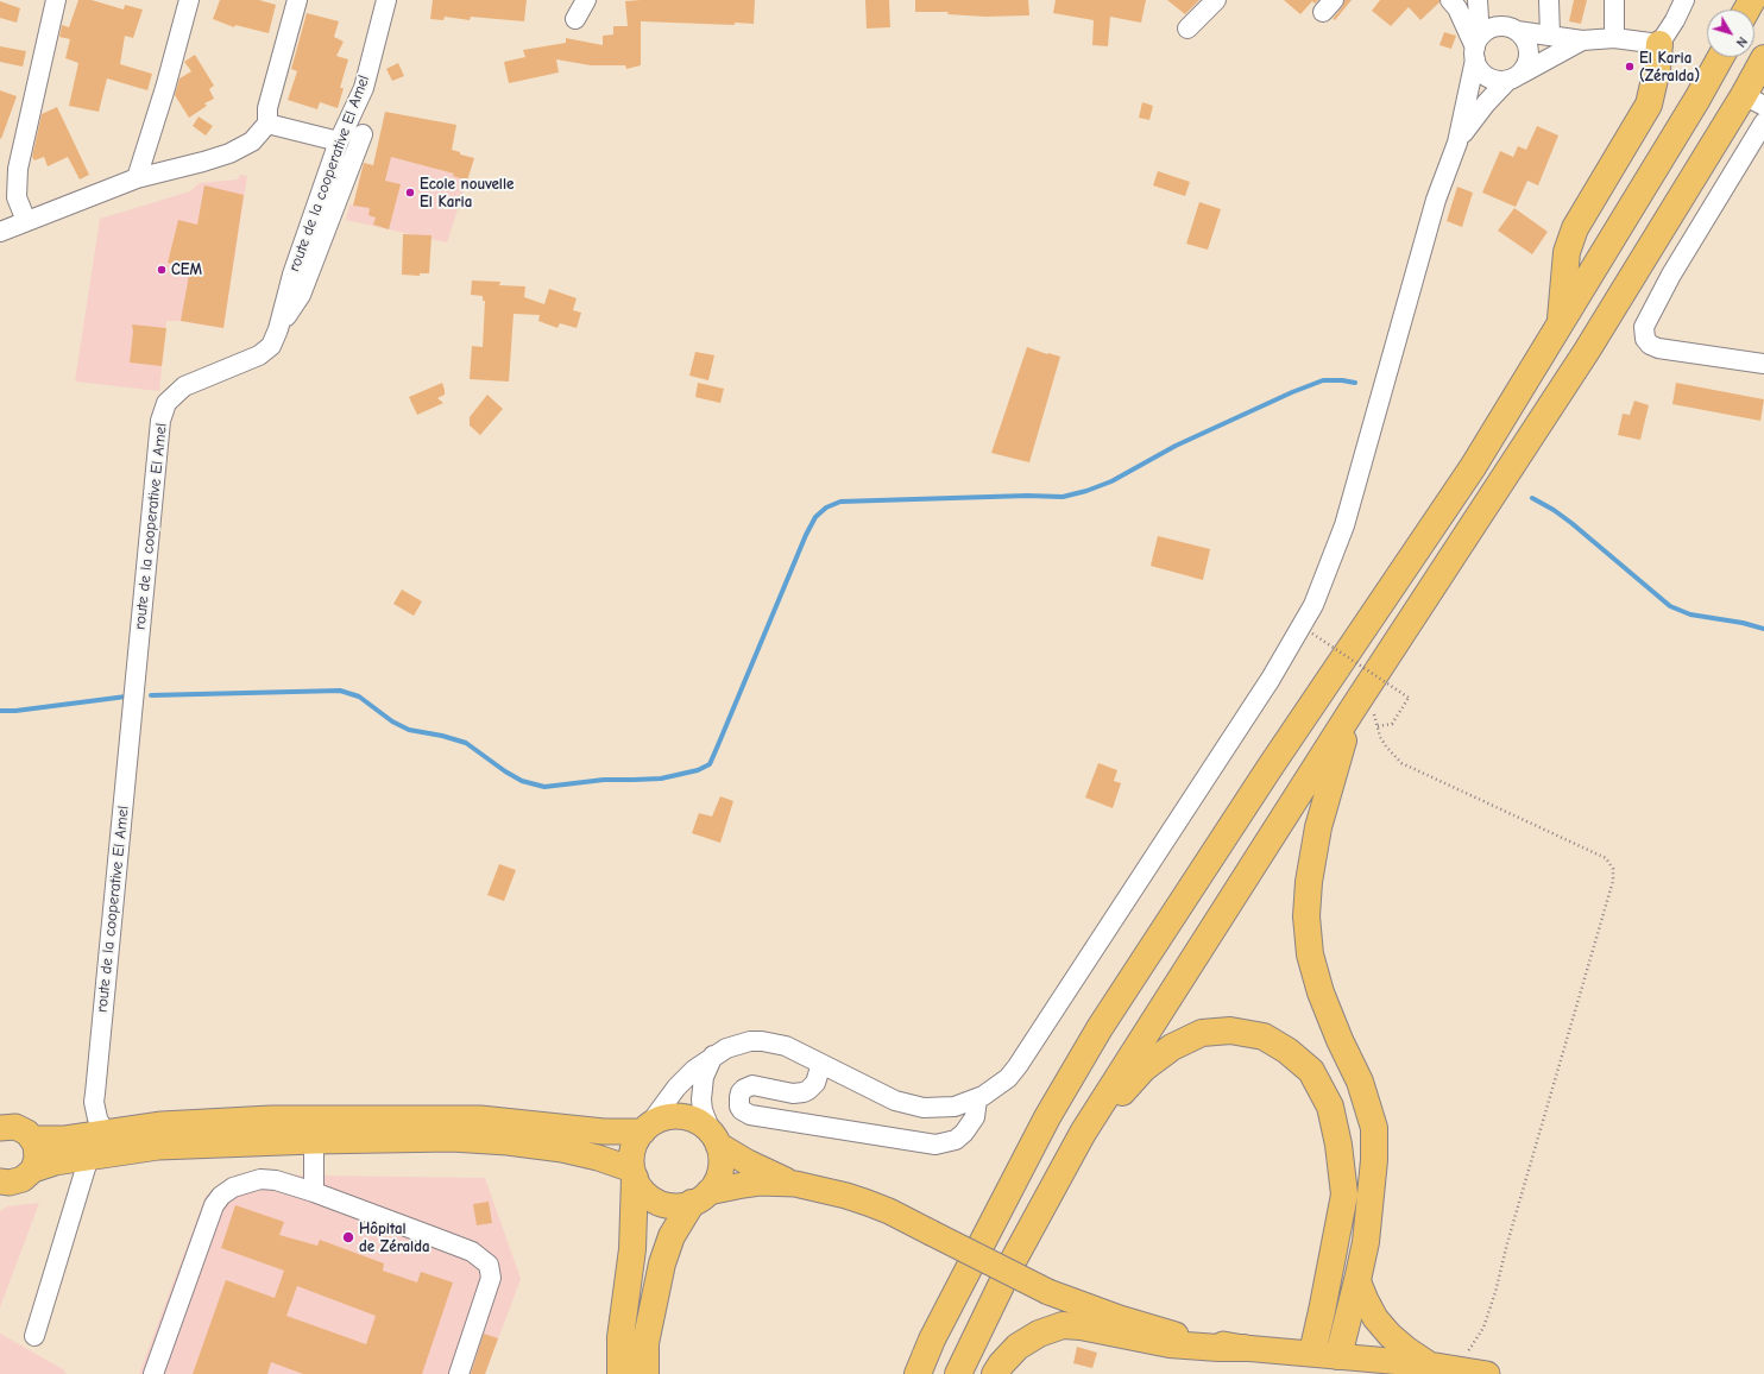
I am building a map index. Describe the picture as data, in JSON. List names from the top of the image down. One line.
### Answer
{"streets":{"street":["route de la cooperative El Amel"]},"places":["El Karia (Zéralda)","Ecole nouvelle El Karia","CEM","Hôpital de Zéralda"],"north":"bottom right"}
